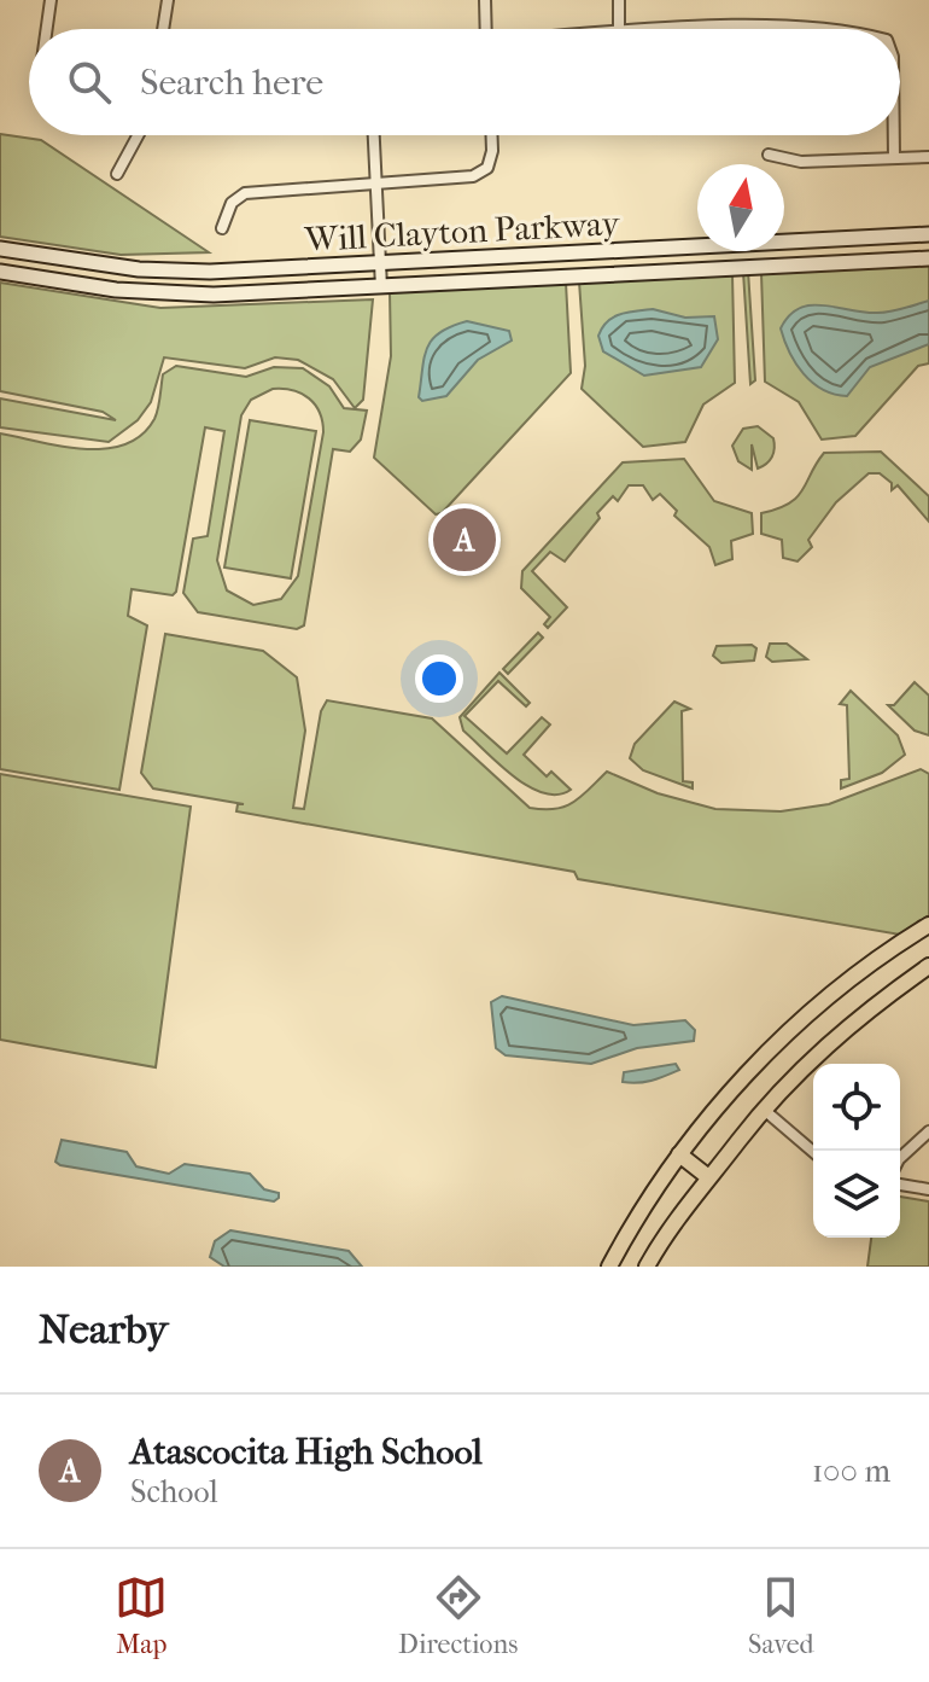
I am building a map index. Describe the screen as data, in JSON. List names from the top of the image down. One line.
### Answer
{"streets":{"main road":["Will Clayton Parkway"]},"north":"top","page":{"search":"Search here","pins":"A","heading":"Nearby","list":[{"mark":"A","name":"Atascocita High School","note":"School","value":"100 m"}],"nav":["Map","Directions","Saved"]}}
